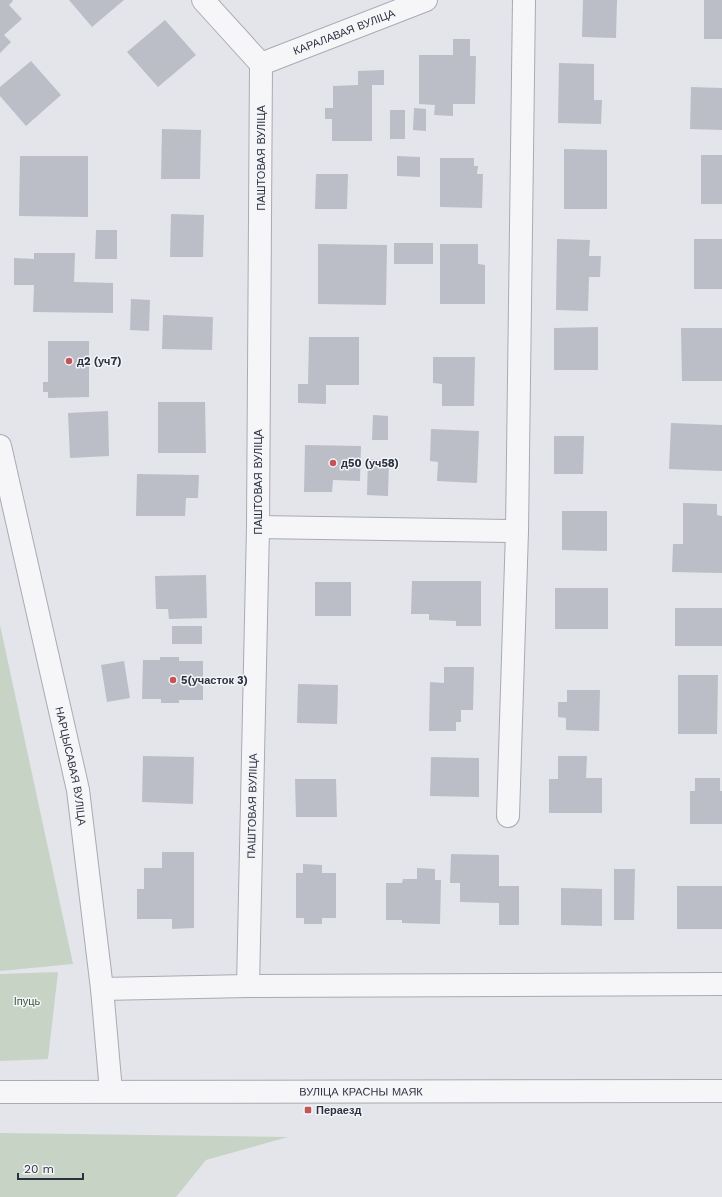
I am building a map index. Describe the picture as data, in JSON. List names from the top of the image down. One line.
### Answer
{"streets":{"street":["КАРАЛАВАЯ ВУЛІЦА","ПАШТОВАЯ ВУЛІЦА","НАРЦЫСАВАЯ ВУЛІЦА","ВУЛІЦА КРАСНЫ МАЯК"]},"crossings":[["КАРАЛАВАЯ ВУЛІЦА","ПАШТОВАЯ ВУЛІЦА"],["НАРЦЫСАВАЯ ВУЛІЦА","ВУЛІЦА КРАСНЫ МАЯК"]],"parks":["Іпуць"],"places":{"other":["д2 (уч7)","д50 (уч58)","5(участок 3)"],"transit":["Пераезд"]},"scale_bar":"20 m"}
